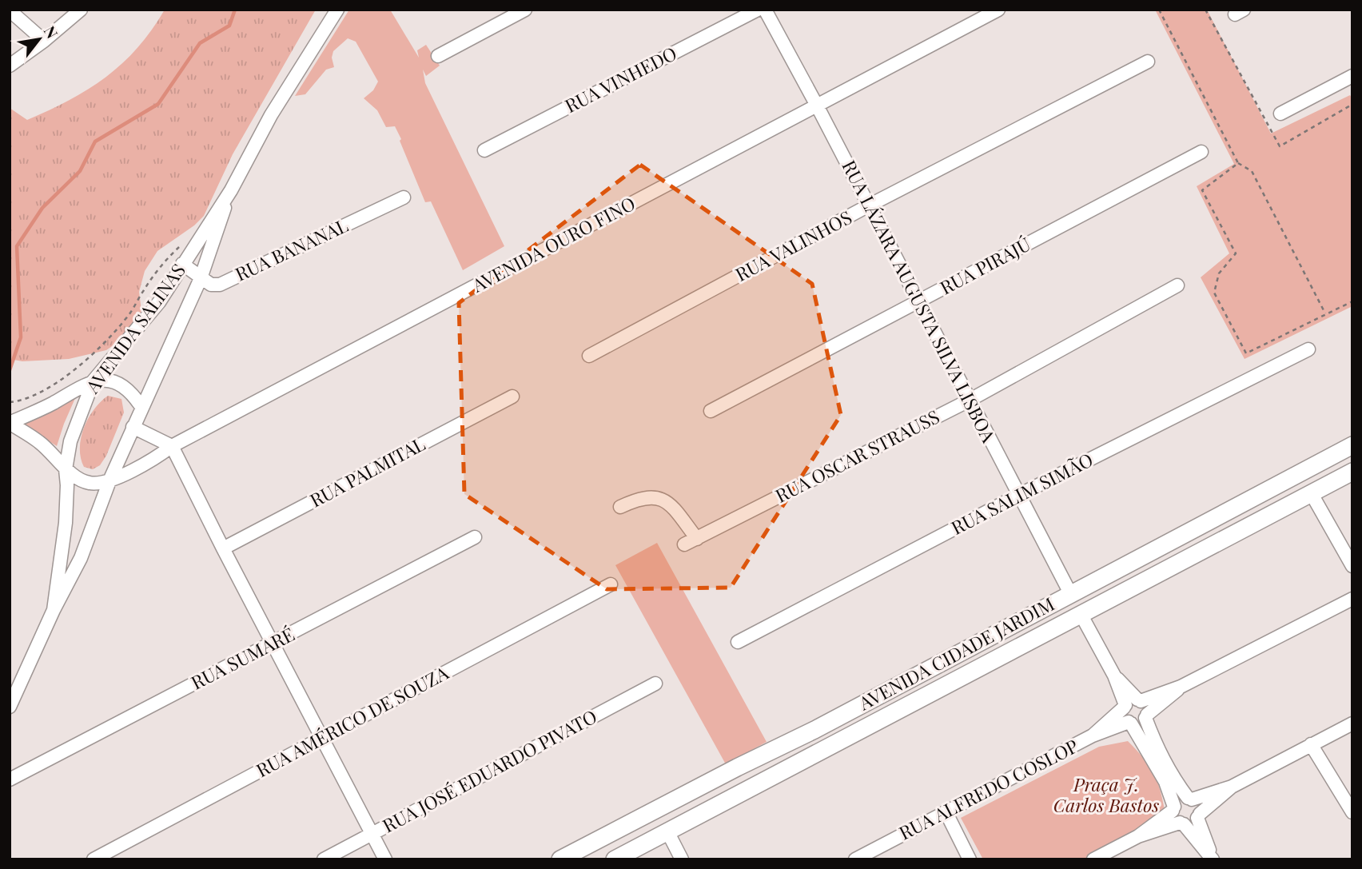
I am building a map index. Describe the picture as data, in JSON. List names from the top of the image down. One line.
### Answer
{"streets":{"main road":["AVENIDA CIDADE JARDIM"],"street":["RUA VINHEDO","AVENIDA OURO FINO","RUA VALINHOS","RUA BANANAL","RUA PIRAJÚ","RUA LÁZARA AUGUSTA SILVA LISBOA","AVENIDA SALINAS","RUA OSCAR STRAUSS","RUA PALMITAL","RUA SALIM SIMÃO","RUA SUMARÉ","RUA AMÉRICO DE SOUZA","RUA JOSÉ EDUARDO PIVATO","RUA ALFREDO COSLOP"]},"crossings":[["AVENIDA OURO FINO","RUA LÁZARA AUGUSTA SILVA LISBOA"],["AVENIDA OURO FINO","AVENIDA SALINAS"],["RUA VALINHOS","RUA LÁZARA AUGUSTA SILVA LISBOA"],["RUA BANANAL","AVENIDA SALINAS"],["RUA PIRAJÚ","RUA LÁZARA AUGUSTA SILVA LISBOA"],["RUA LÁZARA AUGUSTA SILVA LISBOA","RUA OSCAR STRAUSS"],["RUA LÁZARA AUGUSTA SILVA LISBOA","RUA SALIM SIMÃO"],["RUA LÁZARA AUGUSTA SILVA LISBOA","AVENIDA CIDADE JARDIM"]],"parks":["Praça J. Carlos Bastos"],"north":"top right"}
